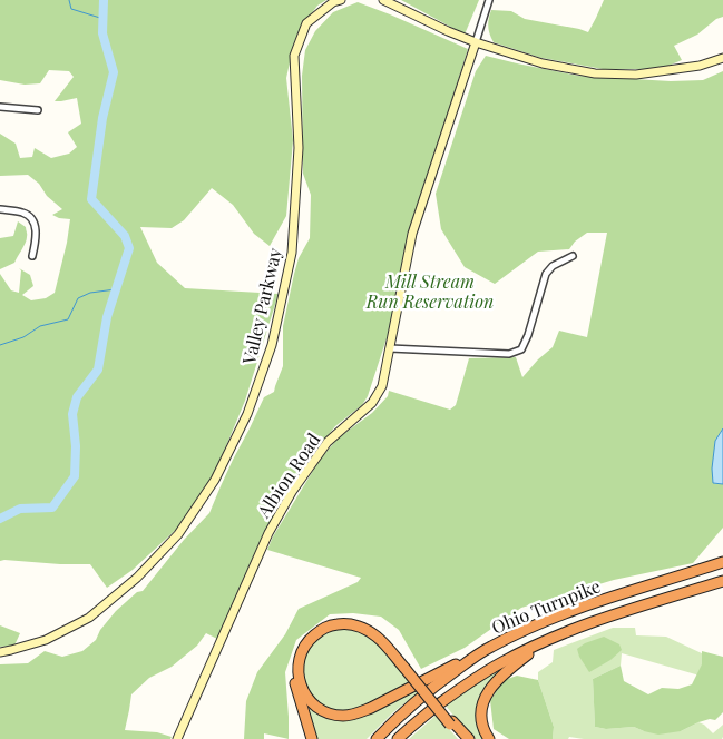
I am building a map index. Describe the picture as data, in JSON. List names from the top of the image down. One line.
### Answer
{"streets":{"highway":["Ohio Turnpike"],"street":["Valley Parkway","Albion Road"]},"parks":["Mill Stream Run Reservation"]}
